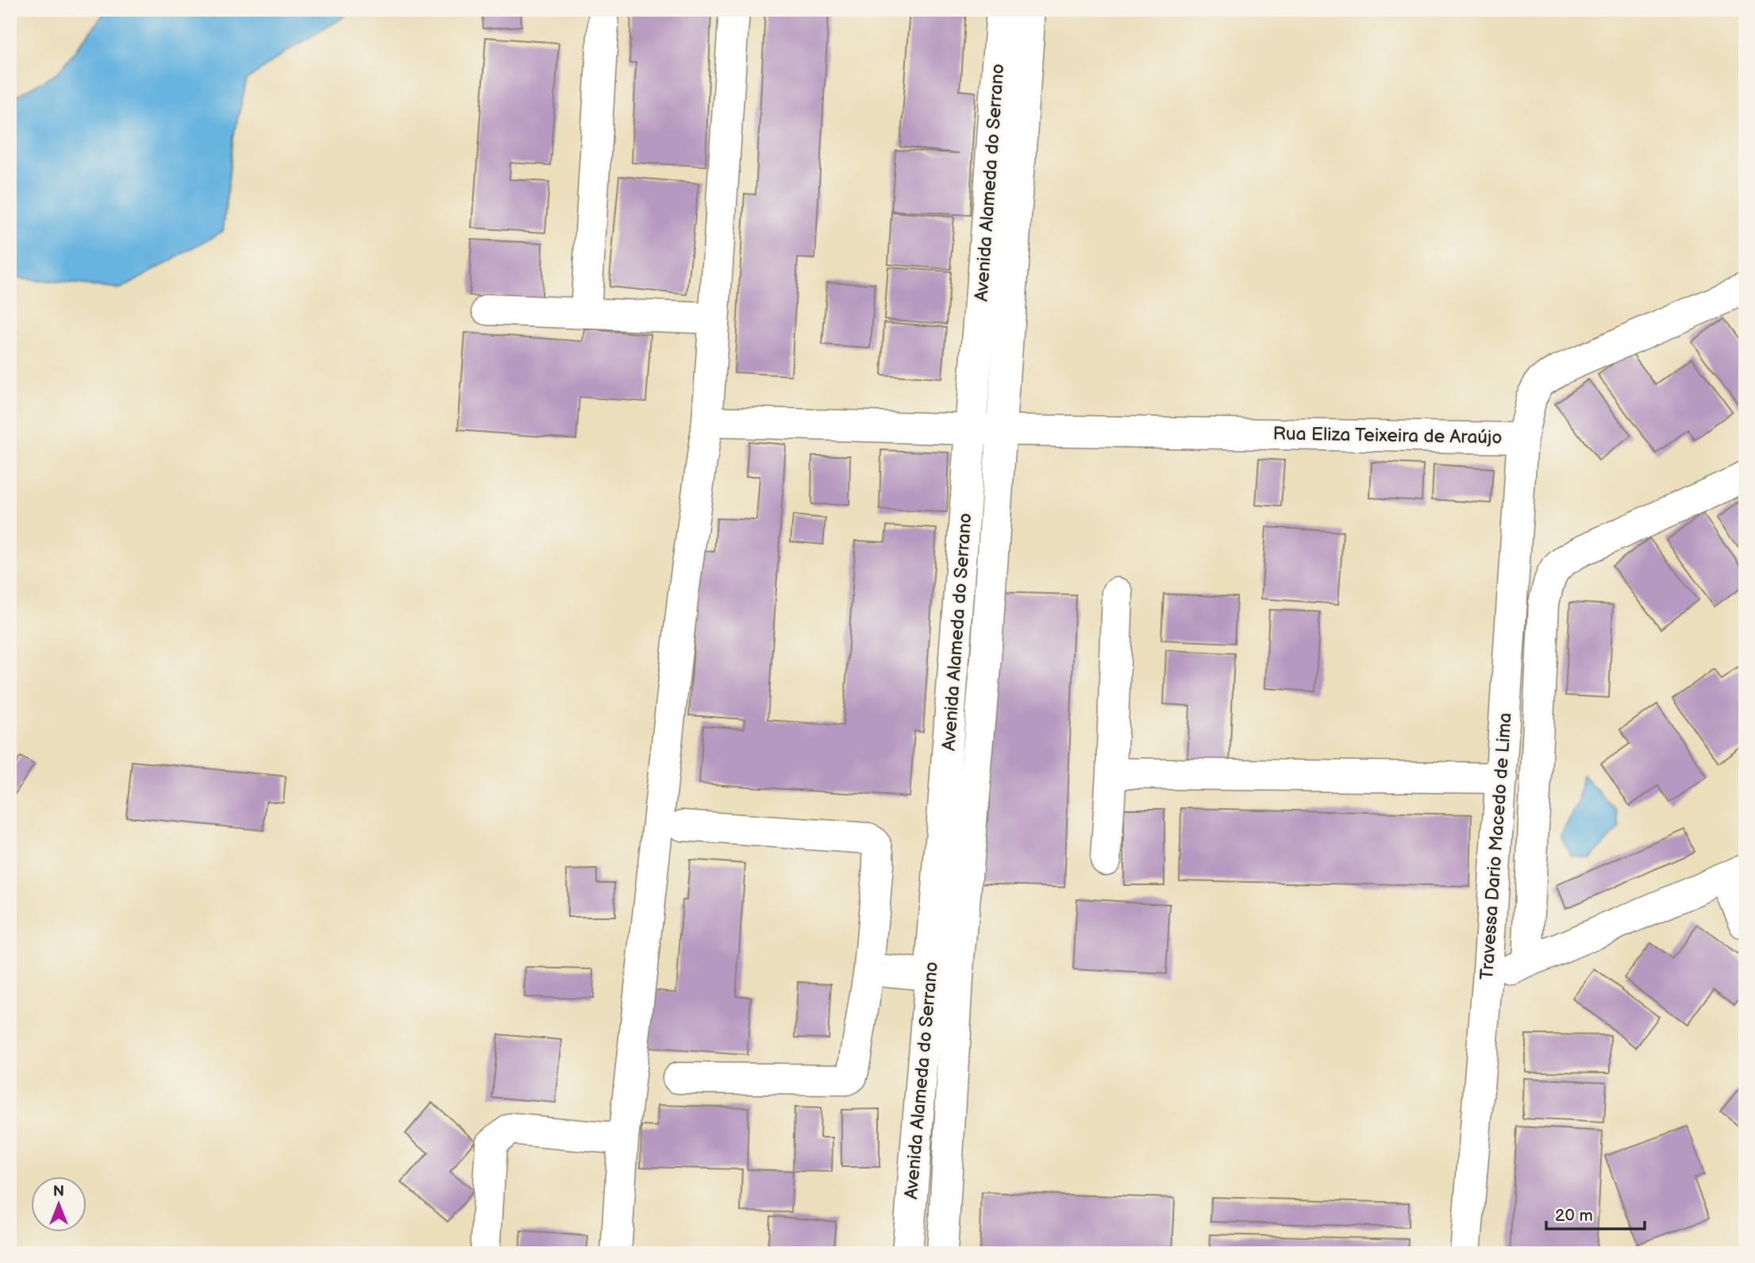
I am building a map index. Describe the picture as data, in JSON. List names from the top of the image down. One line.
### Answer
{"streets":{"street":["Avenida Alameda do Serrano","Rua Eliza Teixeira de Araújo","Travessa Dario Macedo de Lima"]},"crossings":[["Avenida Alameda do Serrano","Rua Eliza Teixeira de Araújo"],["Rua Eliza Teixeira de Araújo","Travessa Dario Macedo de Lima"]],"scale_bar":"20 m","north":"top"}
